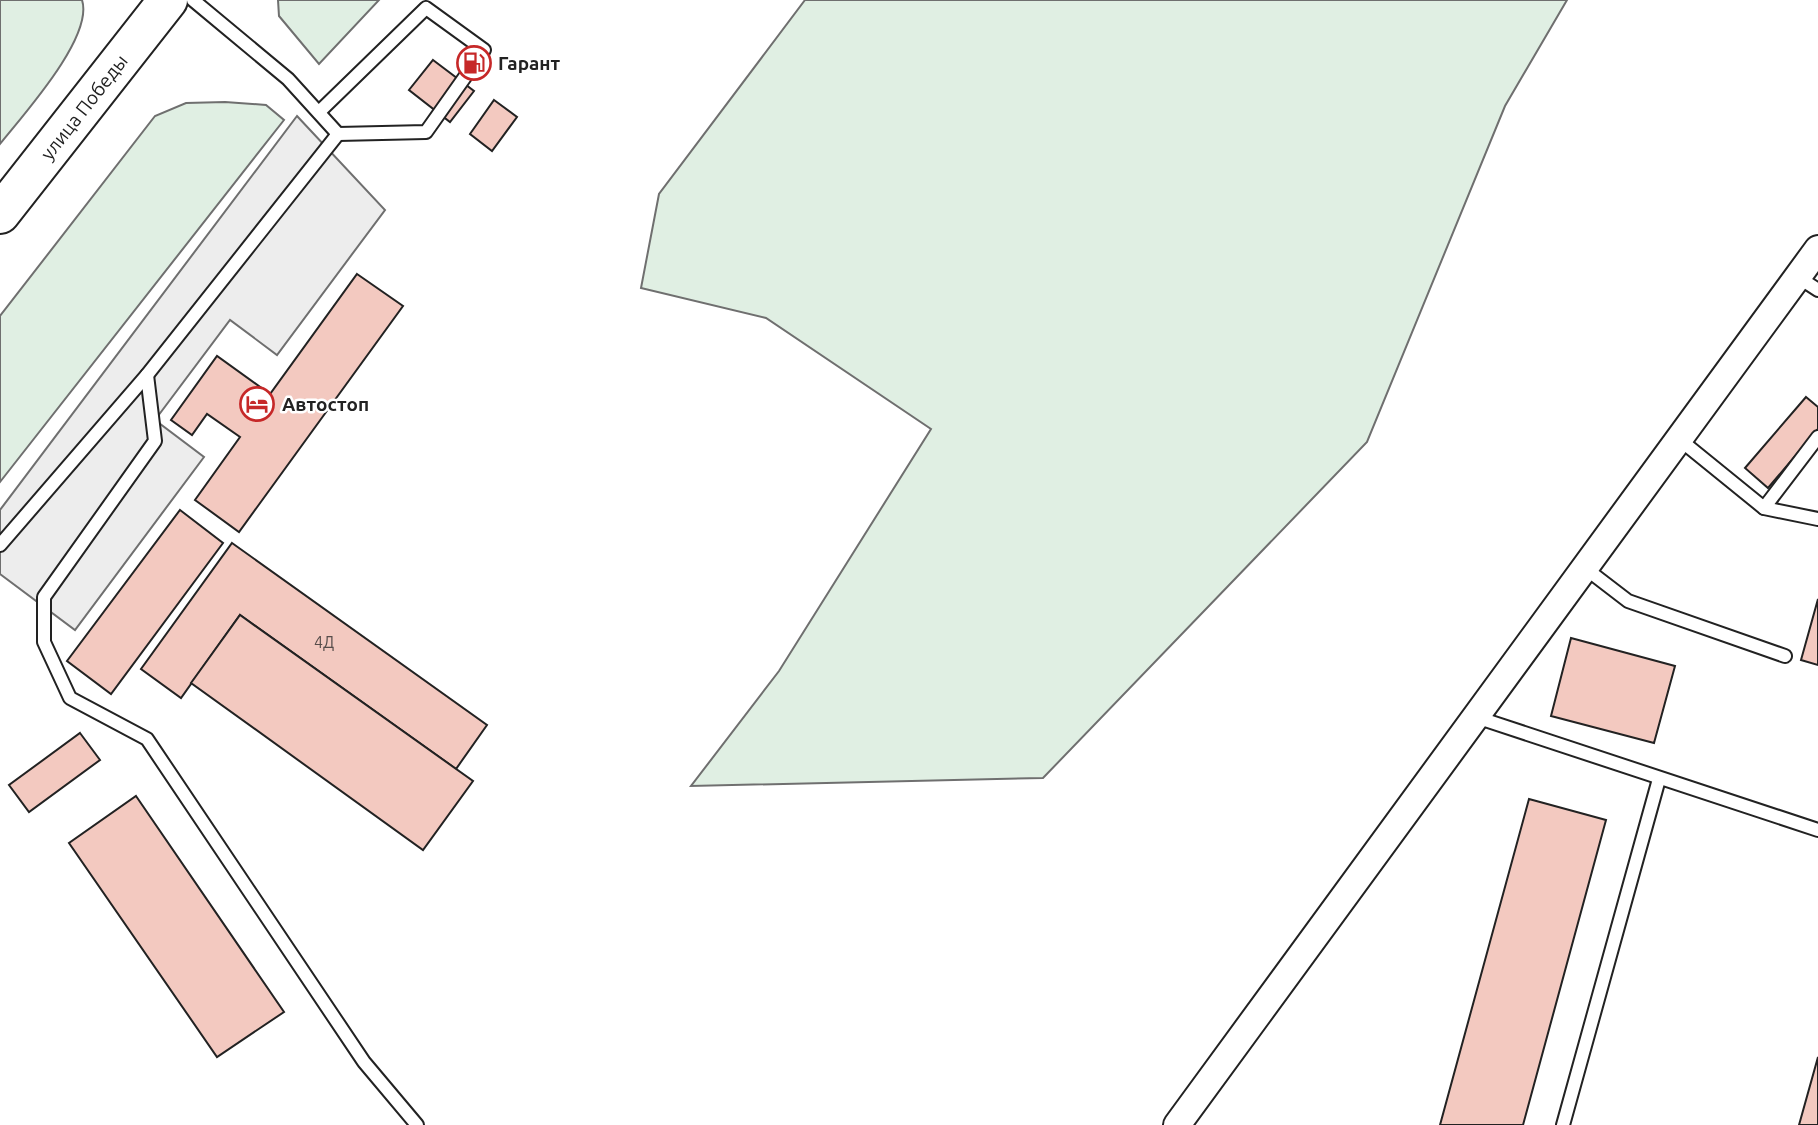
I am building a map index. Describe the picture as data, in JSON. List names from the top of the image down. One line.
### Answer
{"streets":{"highway":["улица Победы"]},"places":{"fuel station":["Гарант"],"hotel":["Автостоп"]},"house_numbers":["4Д"]}
